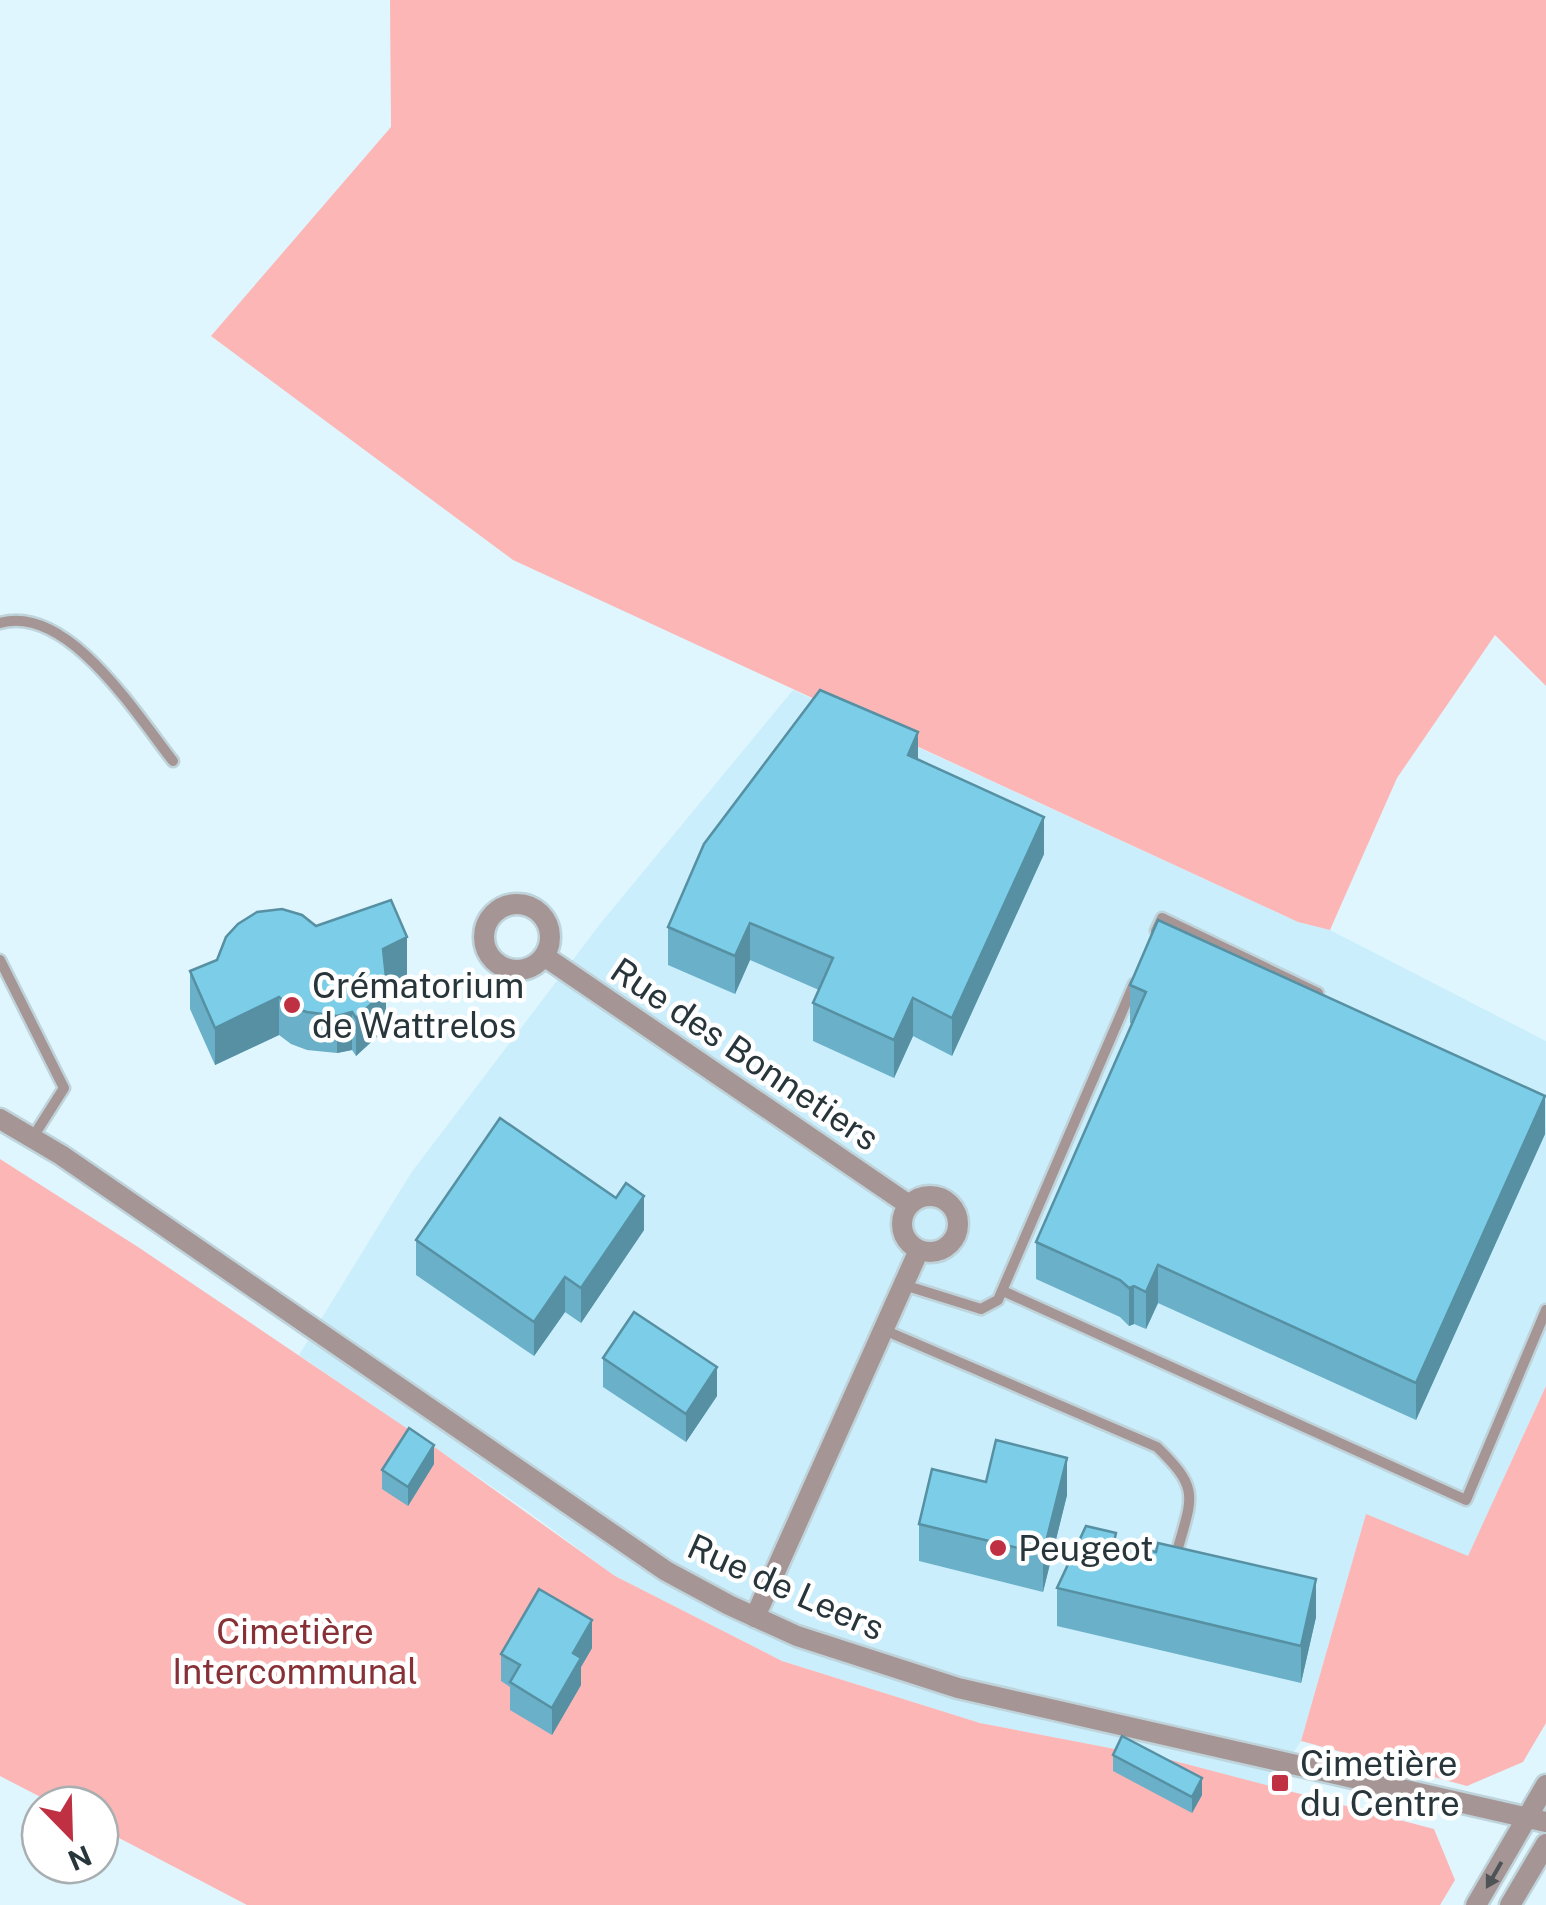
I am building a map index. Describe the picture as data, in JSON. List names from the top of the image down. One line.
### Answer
{"streets":{"street":["Rue des Bonnetiers","Rue de Leers"]},"parks":["Cimetière Intercommunal"],"places":{"other":["Crématorium de Wattrelos","Peugeot"],"transit":["Cimetière du Centre"]},"north":"bottom right"}
